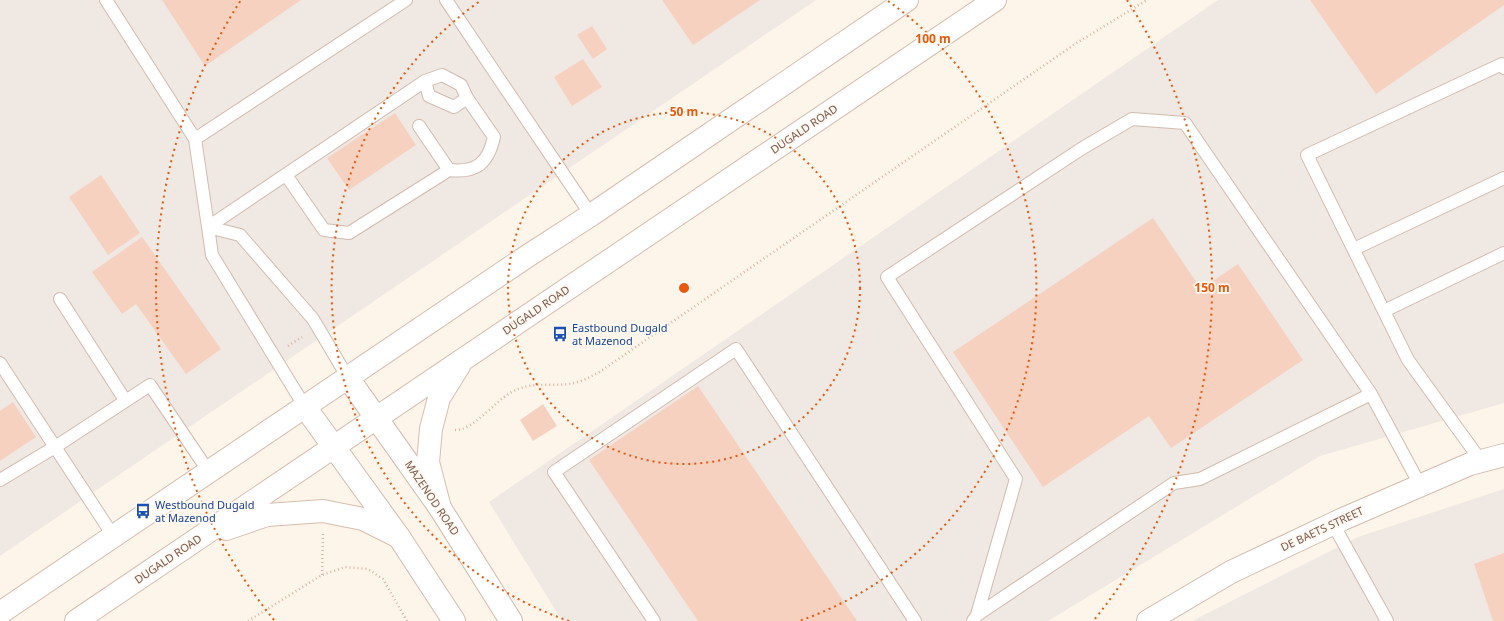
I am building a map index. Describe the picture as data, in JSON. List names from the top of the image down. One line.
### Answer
{"streets":{"main road":["DUGALD ROAD","MAZENOD ROAD","DE BAETS STREET"]},"crossings":[["DUGALD ROAD","MAZENOD ROAD"]],"places":{"bus stop":["Eastbound Dugald at Mazenod","Westbound Dugald at Mazenod"]},"rings":["100 m","50 m","150 m"]}
